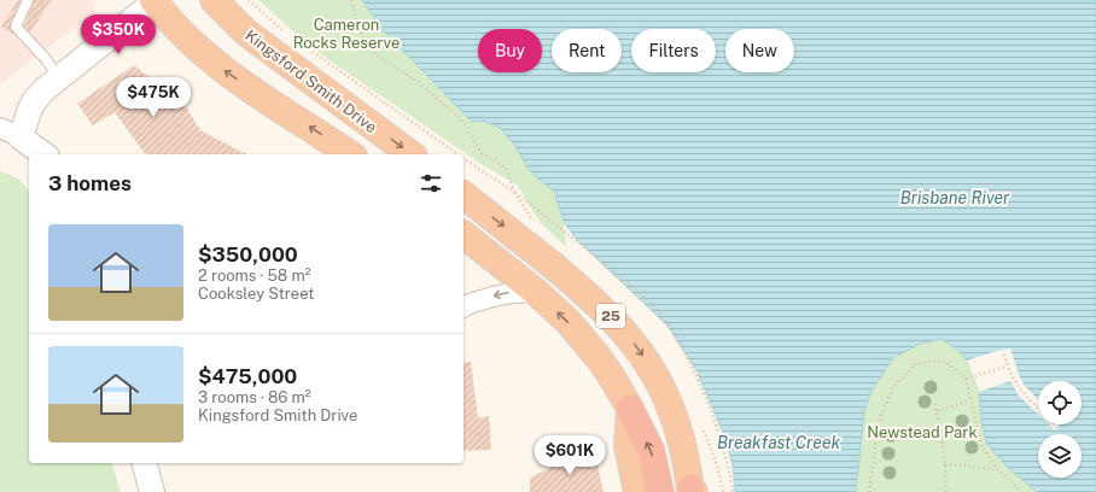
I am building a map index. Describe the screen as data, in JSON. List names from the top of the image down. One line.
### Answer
{"streets":{"highway":["Kingsford Smith Drive","25"]},"water":["Brisbane River","Breakfast Creek"],"parks":["Cameron Rocks Reserve","Newstead Park"],"page":{"price":["$350K","$475K","$601K"],"chip":["Buy","Rent","Filters","New"],"heading":"3 homes","list":[{"name":"$350,000","note":"2 rooms · 58 m² · Cooksley Street"},{"name":"$475,000","note":"3 rooms · 86 m² · Kingsford Smith Drive"}]}}
